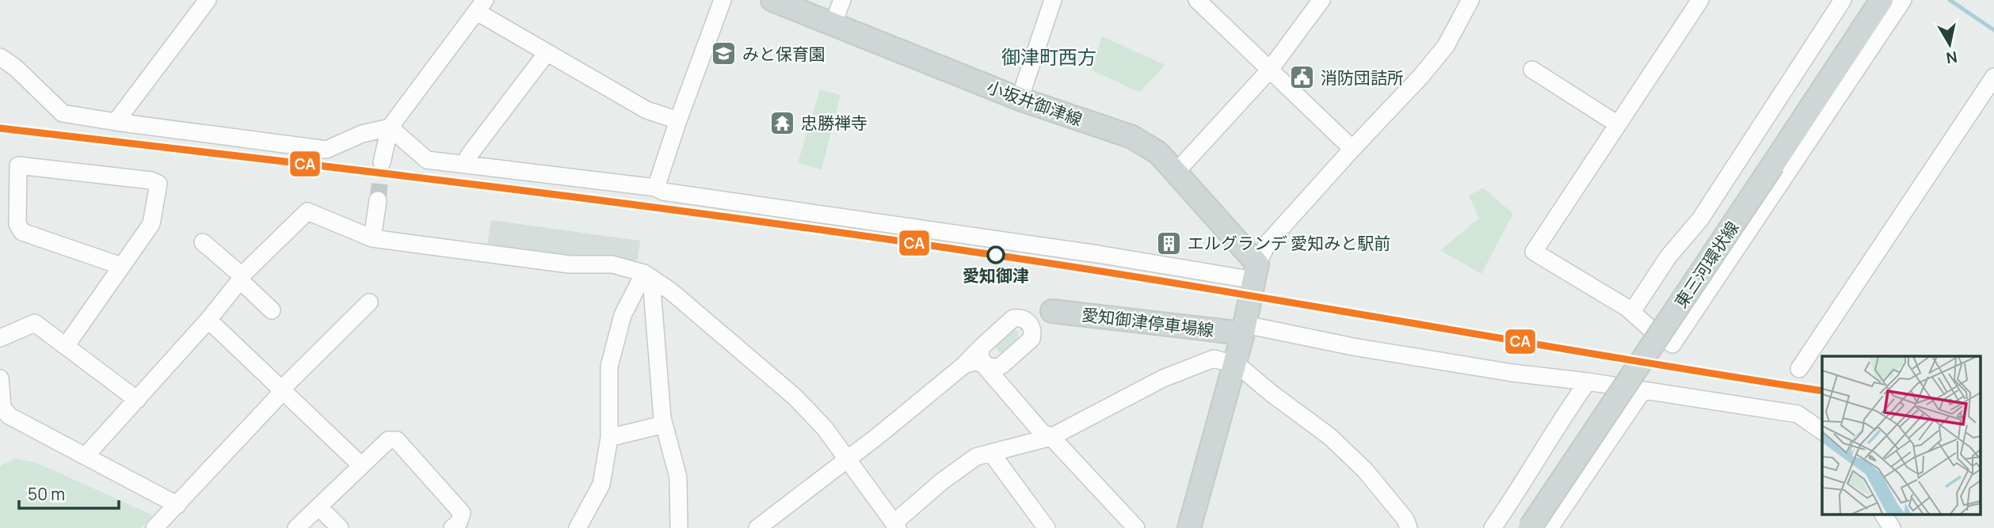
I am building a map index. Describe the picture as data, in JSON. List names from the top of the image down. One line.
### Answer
{"streets":{"main road":["小坂井御津線","東三河環状線","愛知御津停車場線"]},"districts":["御津町西方"],"places":{"school or university":["みと保育園"],"public building":["消防団詰所"],"temple":["忠勝禅寺"],"building":["エルグランデ 愛知みと駅前"],"other":["愛知御津"]},"lines":["transit line CA"],"scale_bar":"50 m","north":"bottom"}
